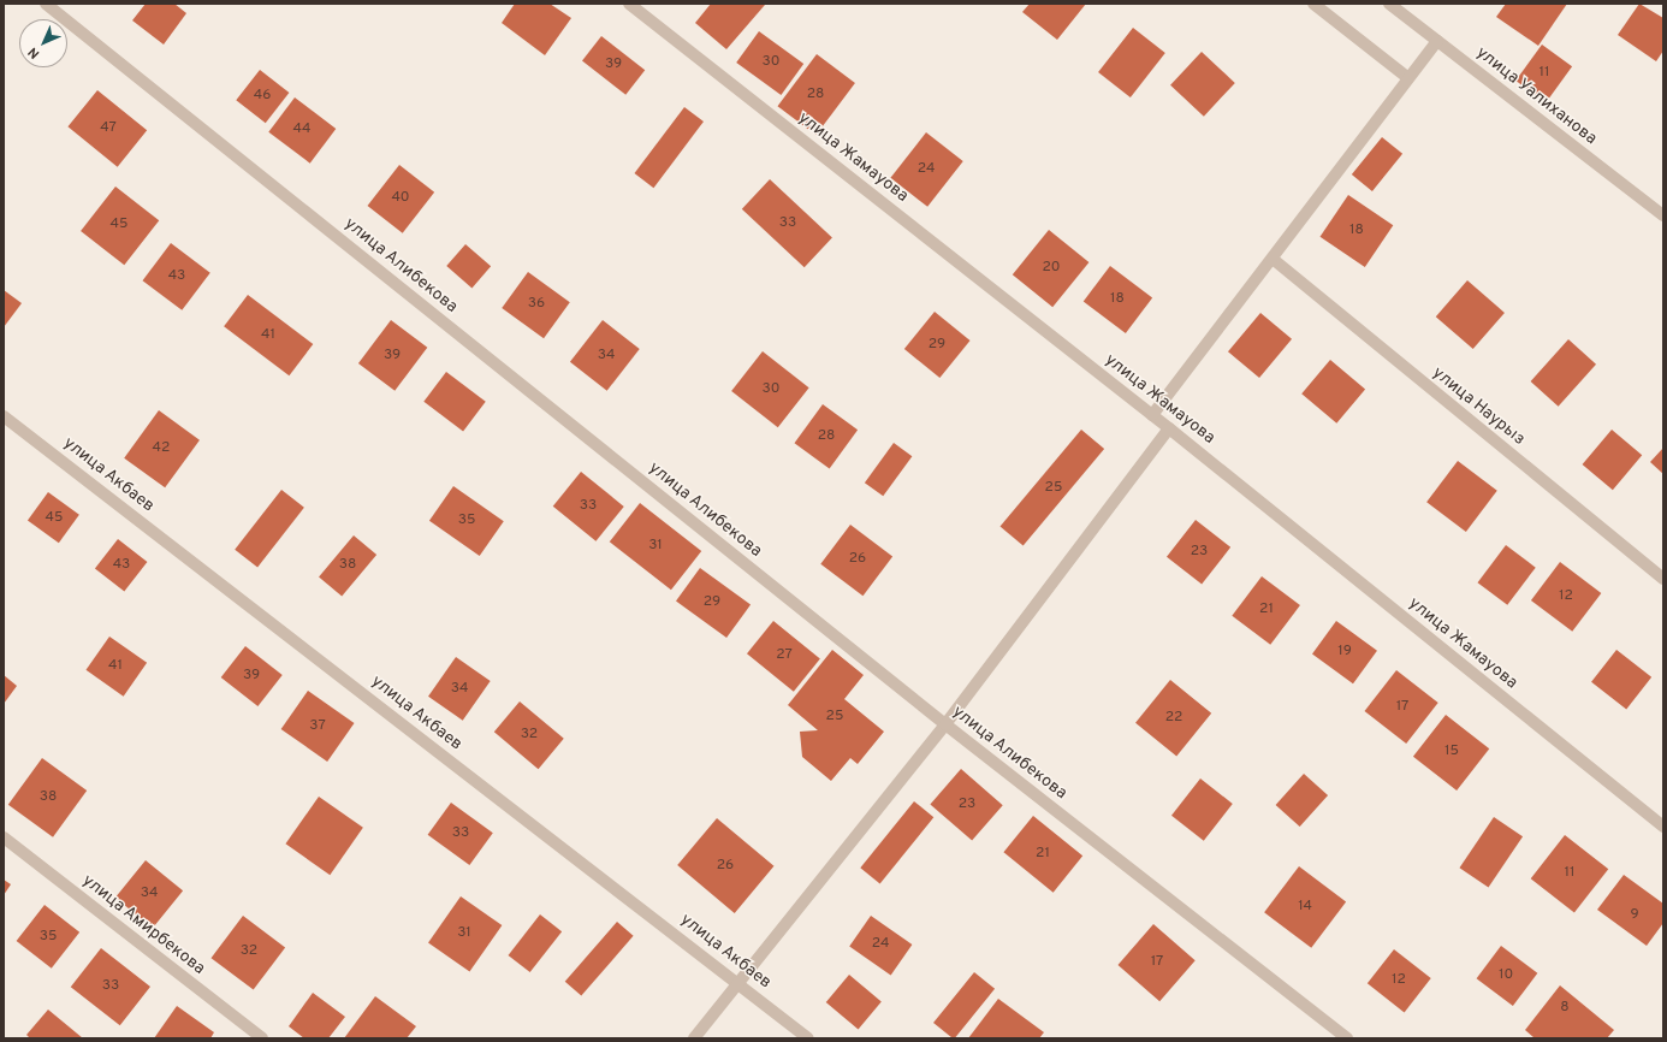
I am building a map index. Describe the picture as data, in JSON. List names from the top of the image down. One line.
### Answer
{"streets":{"street":["улица Уалиханова","улица Жамауова","улица Алибекова","улица Наурыз","улица Акбаев","улица Амирбекова"]},"house_numbers":["30","39","11","28","46","47","44","24","40","33","45","18","20","43","18","36","41","29","39","34","30","28","42","25","33","45","35","31","23","26","43","38","12","29","21","19","27","41","39","34","17","25","22","37","32","15","38","23","33","21","26","11","34","14","9","31","35","24","32","17","10","12","33","8"],"north":"bottom left"}
